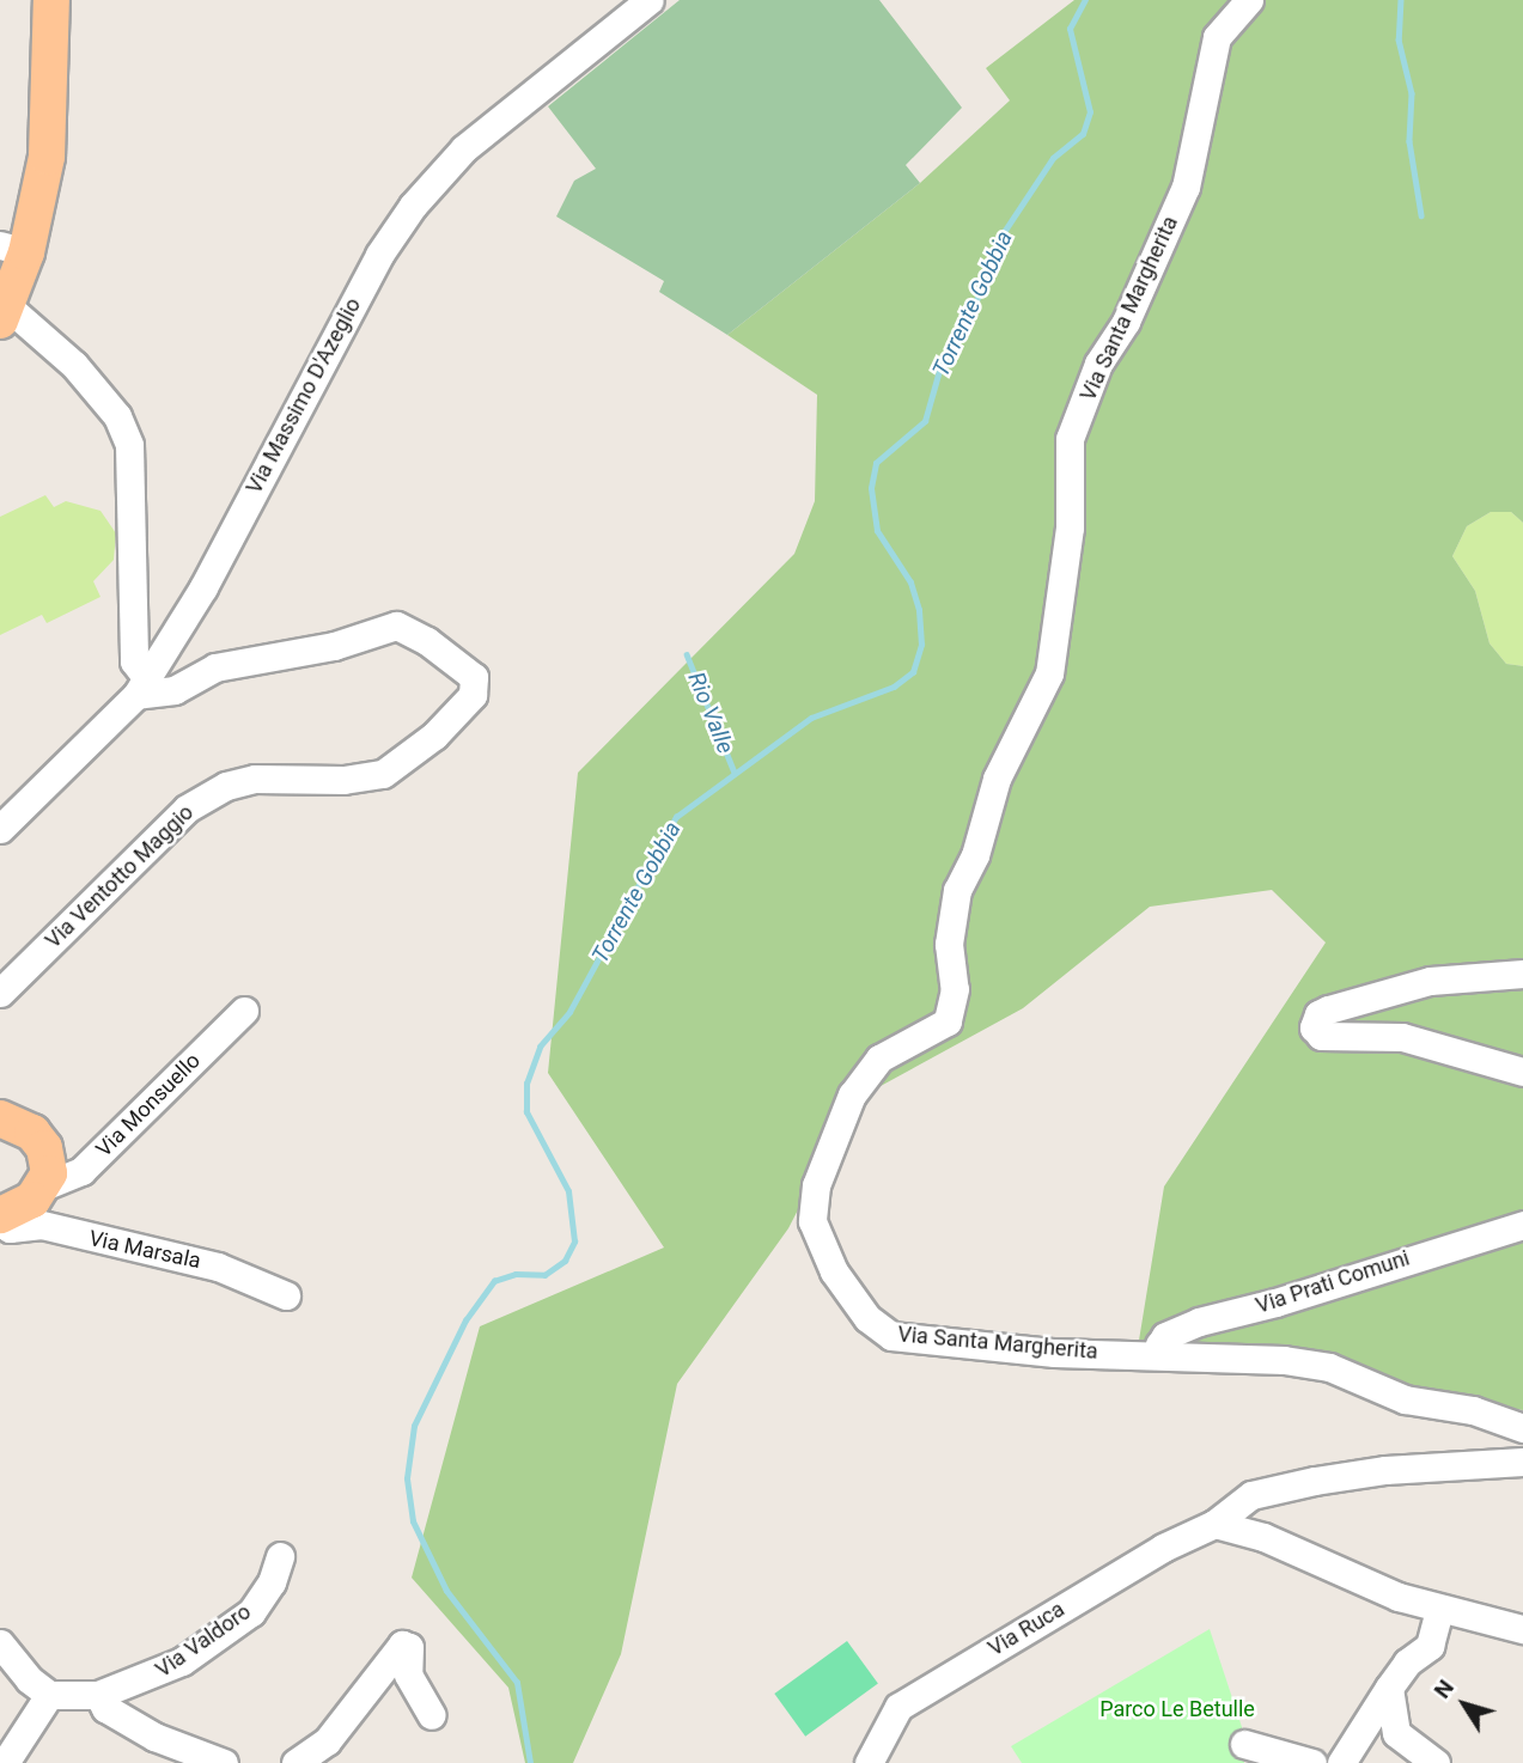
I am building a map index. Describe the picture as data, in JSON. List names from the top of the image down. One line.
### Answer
{"streets":{"main road":["Via Monsuello"],"street":["Via Santa Margherita","Via Massimo D'Azeglio","Via Ventotto Maggio","Via Marsala","Via Prati Comuni","Via Ruca","Via Valdoro"]},"crossings":[["Via Santa Margherita","Via Prati Comuni"],["Via Massimo D'Azeglio","Via Ventotto Maggio"]],"water":["Torrente Gobbia","Rio Valle"],"parks":["Parco Le Betulle"],"north":"top left"}
